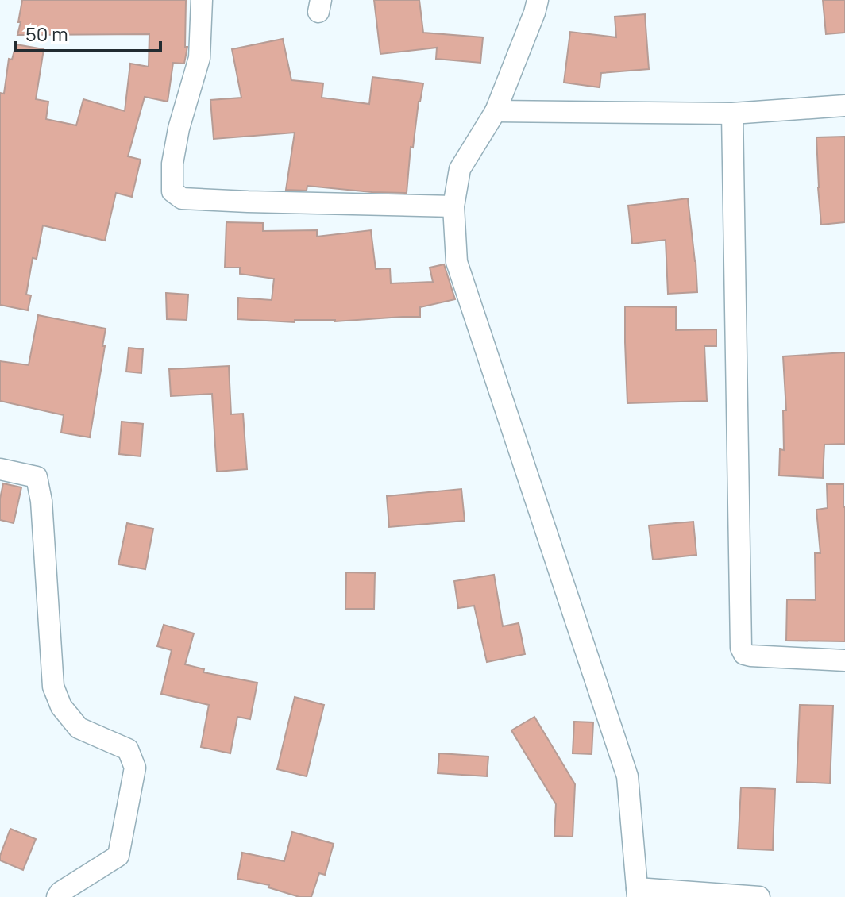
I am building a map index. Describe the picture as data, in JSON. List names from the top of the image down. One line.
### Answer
{"scale_bar":"50 m"}
